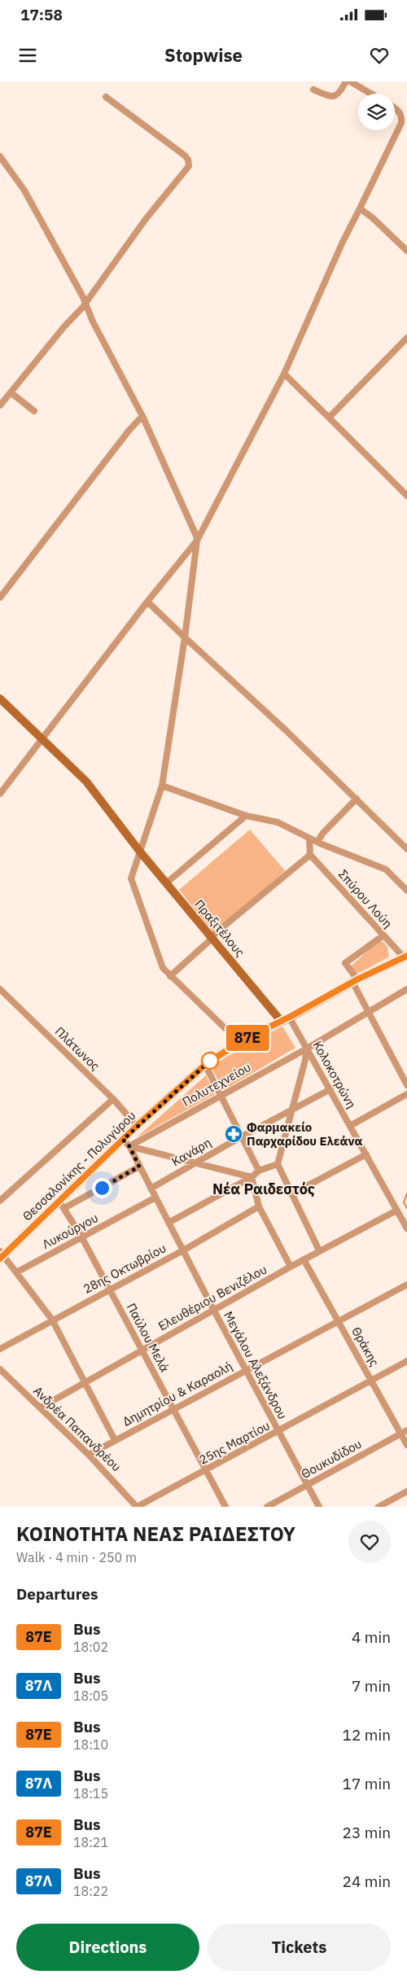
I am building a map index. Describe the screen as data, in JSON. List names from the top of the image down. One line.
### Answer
{"streets":{"main road":["Θεσσαλονίκης - Πολυγύρου"],"street":["Σπύρου Λούη","Πραξιτέλους","Πλάτωνος","Κολοκοτρώνη","Πολυτεχνείου","Κανάρη","Λυκούργου","28ης Οκτωβρίου","Ελευθέριου Βενιζέλου","Παύλου Μελά","Θράκης","Μεγάλου Αλεξάνδρου","Δημητρίου & Καραολή","Ανδρέα Παπανδρέου","25ης Μαρτίου","Θουκυδίδου"]},"crossings":[["Σπύρου Λούη","Θεσσαλονίκης - Πολυγύρου"],["Πραξιτέλους","Κολοκοτρώνη"],["Πραξιτέλους","Θεσσαλονίκης - Πολυγύρου"],["Πλάτωνος","Θεσσαλονίκης - Πολυγύρου"],["Κολοκοτρώνη","Πολυτεχνείου"],["Κολοκοτρώνη","Κανάρη"],["Κολοκοτρώνη","Θεσσαλονίκης - Πολυγύρου"],["Κολοκοτρώνη","Ελευθέριου Βενιζέλου"],["Πολυτεχνείου","Θεσσαλονίκης - Πολυγύρου"],["Πολυτεχνείου","Μεγάλου Αλεξάνδρου"],["Κανάρη","Μεγάλου Αλεξάνδρου"],["Θεσσαλονίκης - Πολυγύρου","Παύλου Μελά"],["Θεσσαλονίκης - Πολυγύρου","Μεγάλου Αλεξάνδρου"],["Λυκούργου","Παύλου Μελά"],["Λυκούργου","Μεγάλου Αλεξάνδρου"],["28ης Οκτωβρίου","Παύλου Μελά"],["28ης Οκτωβρίου","Μεγάλου Αλεξάνδρου"],["Ελευθέριου Βενιζέλου","Παύλου Μελά"],["Ελευθέριου Βενιζέλου","Θράκης"],["Ελευθέριου Βενιζέλου","Μεγάλου Αλεξάνδρου"],["Ελευθέριου Βενιζέλου","Ανδρέα Παπανδρέου"],["Παύλου Μελά","Δημητρίου & Καραολή"],["Παύλου Μελά","25ης Μαρτίου"],["Θράκης","Δημητρίου & Καραολή"],["Θράκης","25ης Μαρτίου"],["Θράκης","Θουκυδίδου"],["Μεγάλου Αλεξάνδρου","Δημητρίου & Καραολή"],["Μεγάλου Αλεξάνδρου","25ης Μαρτίου"],["Μεγάλου Αλεξάνδρου","Θουκυδίδου"],["Δημητρίου & Καραολή","Ανδρέα Παπανδρέου"],["Ανδρέα Παπανδρέου","25ης Μαρτίου"]],"districts":["Νέα Ραιδεστός"],"places":{"pharmacy":["Φαρμακείο Παρχαρίδου Ελεάνα"]},"lines":["bus line 87Ε"],"page":{"status":"17:58","header":"Stopwise","on_map":"87Ε","heading":[["ΚΟΙΝΟΤΗΤΑ ΝΕΑΣ ΡΑΙΔΕΣΤΟΥ","Walk · 4 min · 250 m"],"Departures"],"list":[{"mark":"87Ε","name":"Bus","note":"18:02","value":"4 min"},{"mark":"87Λ","name":"Bus","note":"18:05","value":"7 min"},{"mark":"87Ε","name":"Bus","note":"18:10","value":"12 min"},{"mark":"87Λ","name":"Bus","note":"18:15","value":"17 min"},{"mark":"87Ε","name":"Bus","note":"18:21","value":"23 min"},{"mark":"87Λ","name":"Bus","note":"18:22","value":"24 min"}],"buttons":["Directions","Tickets"]}}
